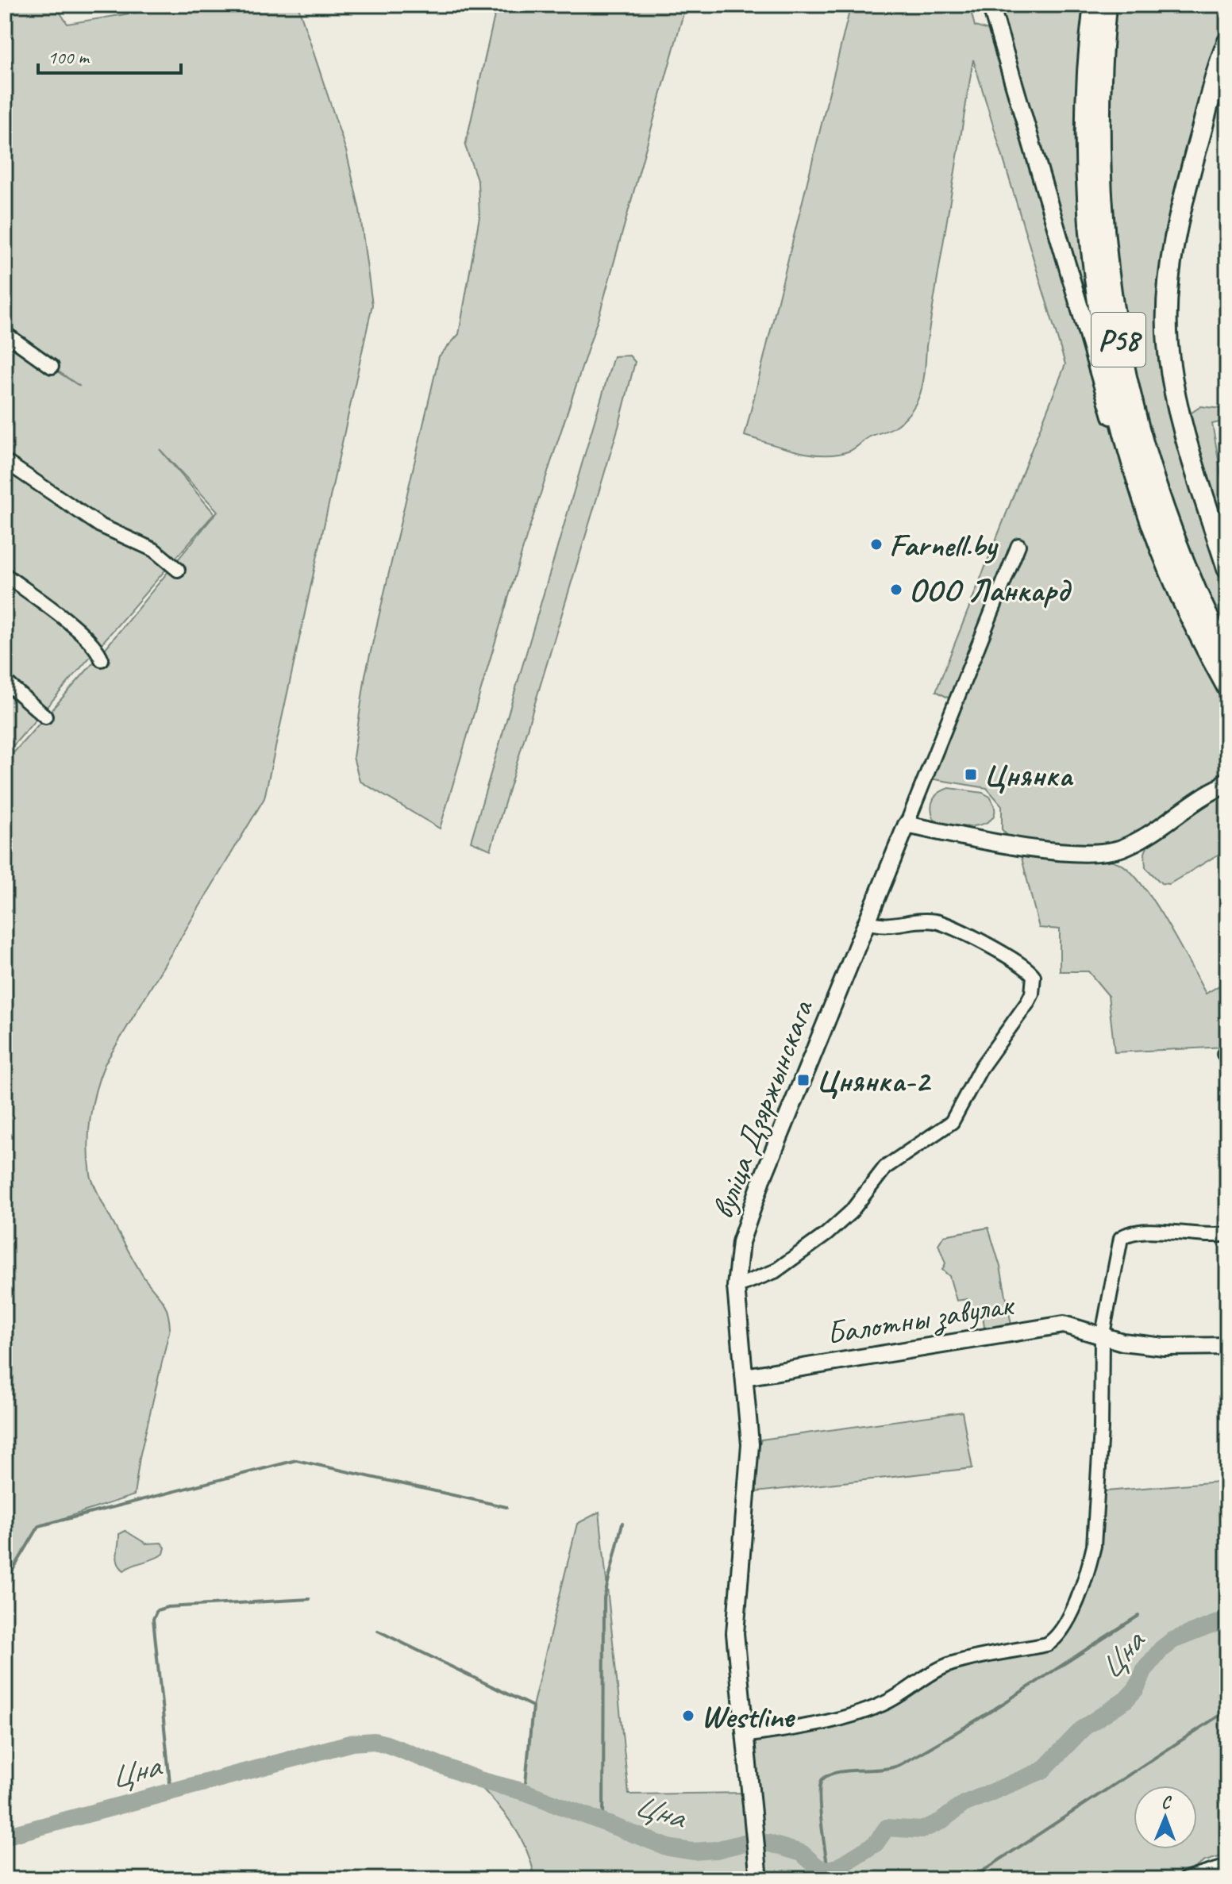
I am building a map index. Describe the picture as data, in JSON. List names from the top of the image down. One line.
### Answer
{"streets":{"highway":["Р58"],"main road":["вуліца Дзяржынскага","Балотны завулак"]},"crossings":[["вуліца Дзяржынскага","Балотны завулак"]],"water":["Цна"],"places":{"other":["Farnell.by","ООО Ланкард","Westline"],"transit":["Цнянка","Цнянка-2"]},"scale_bar":"100 m","north":"top"}
